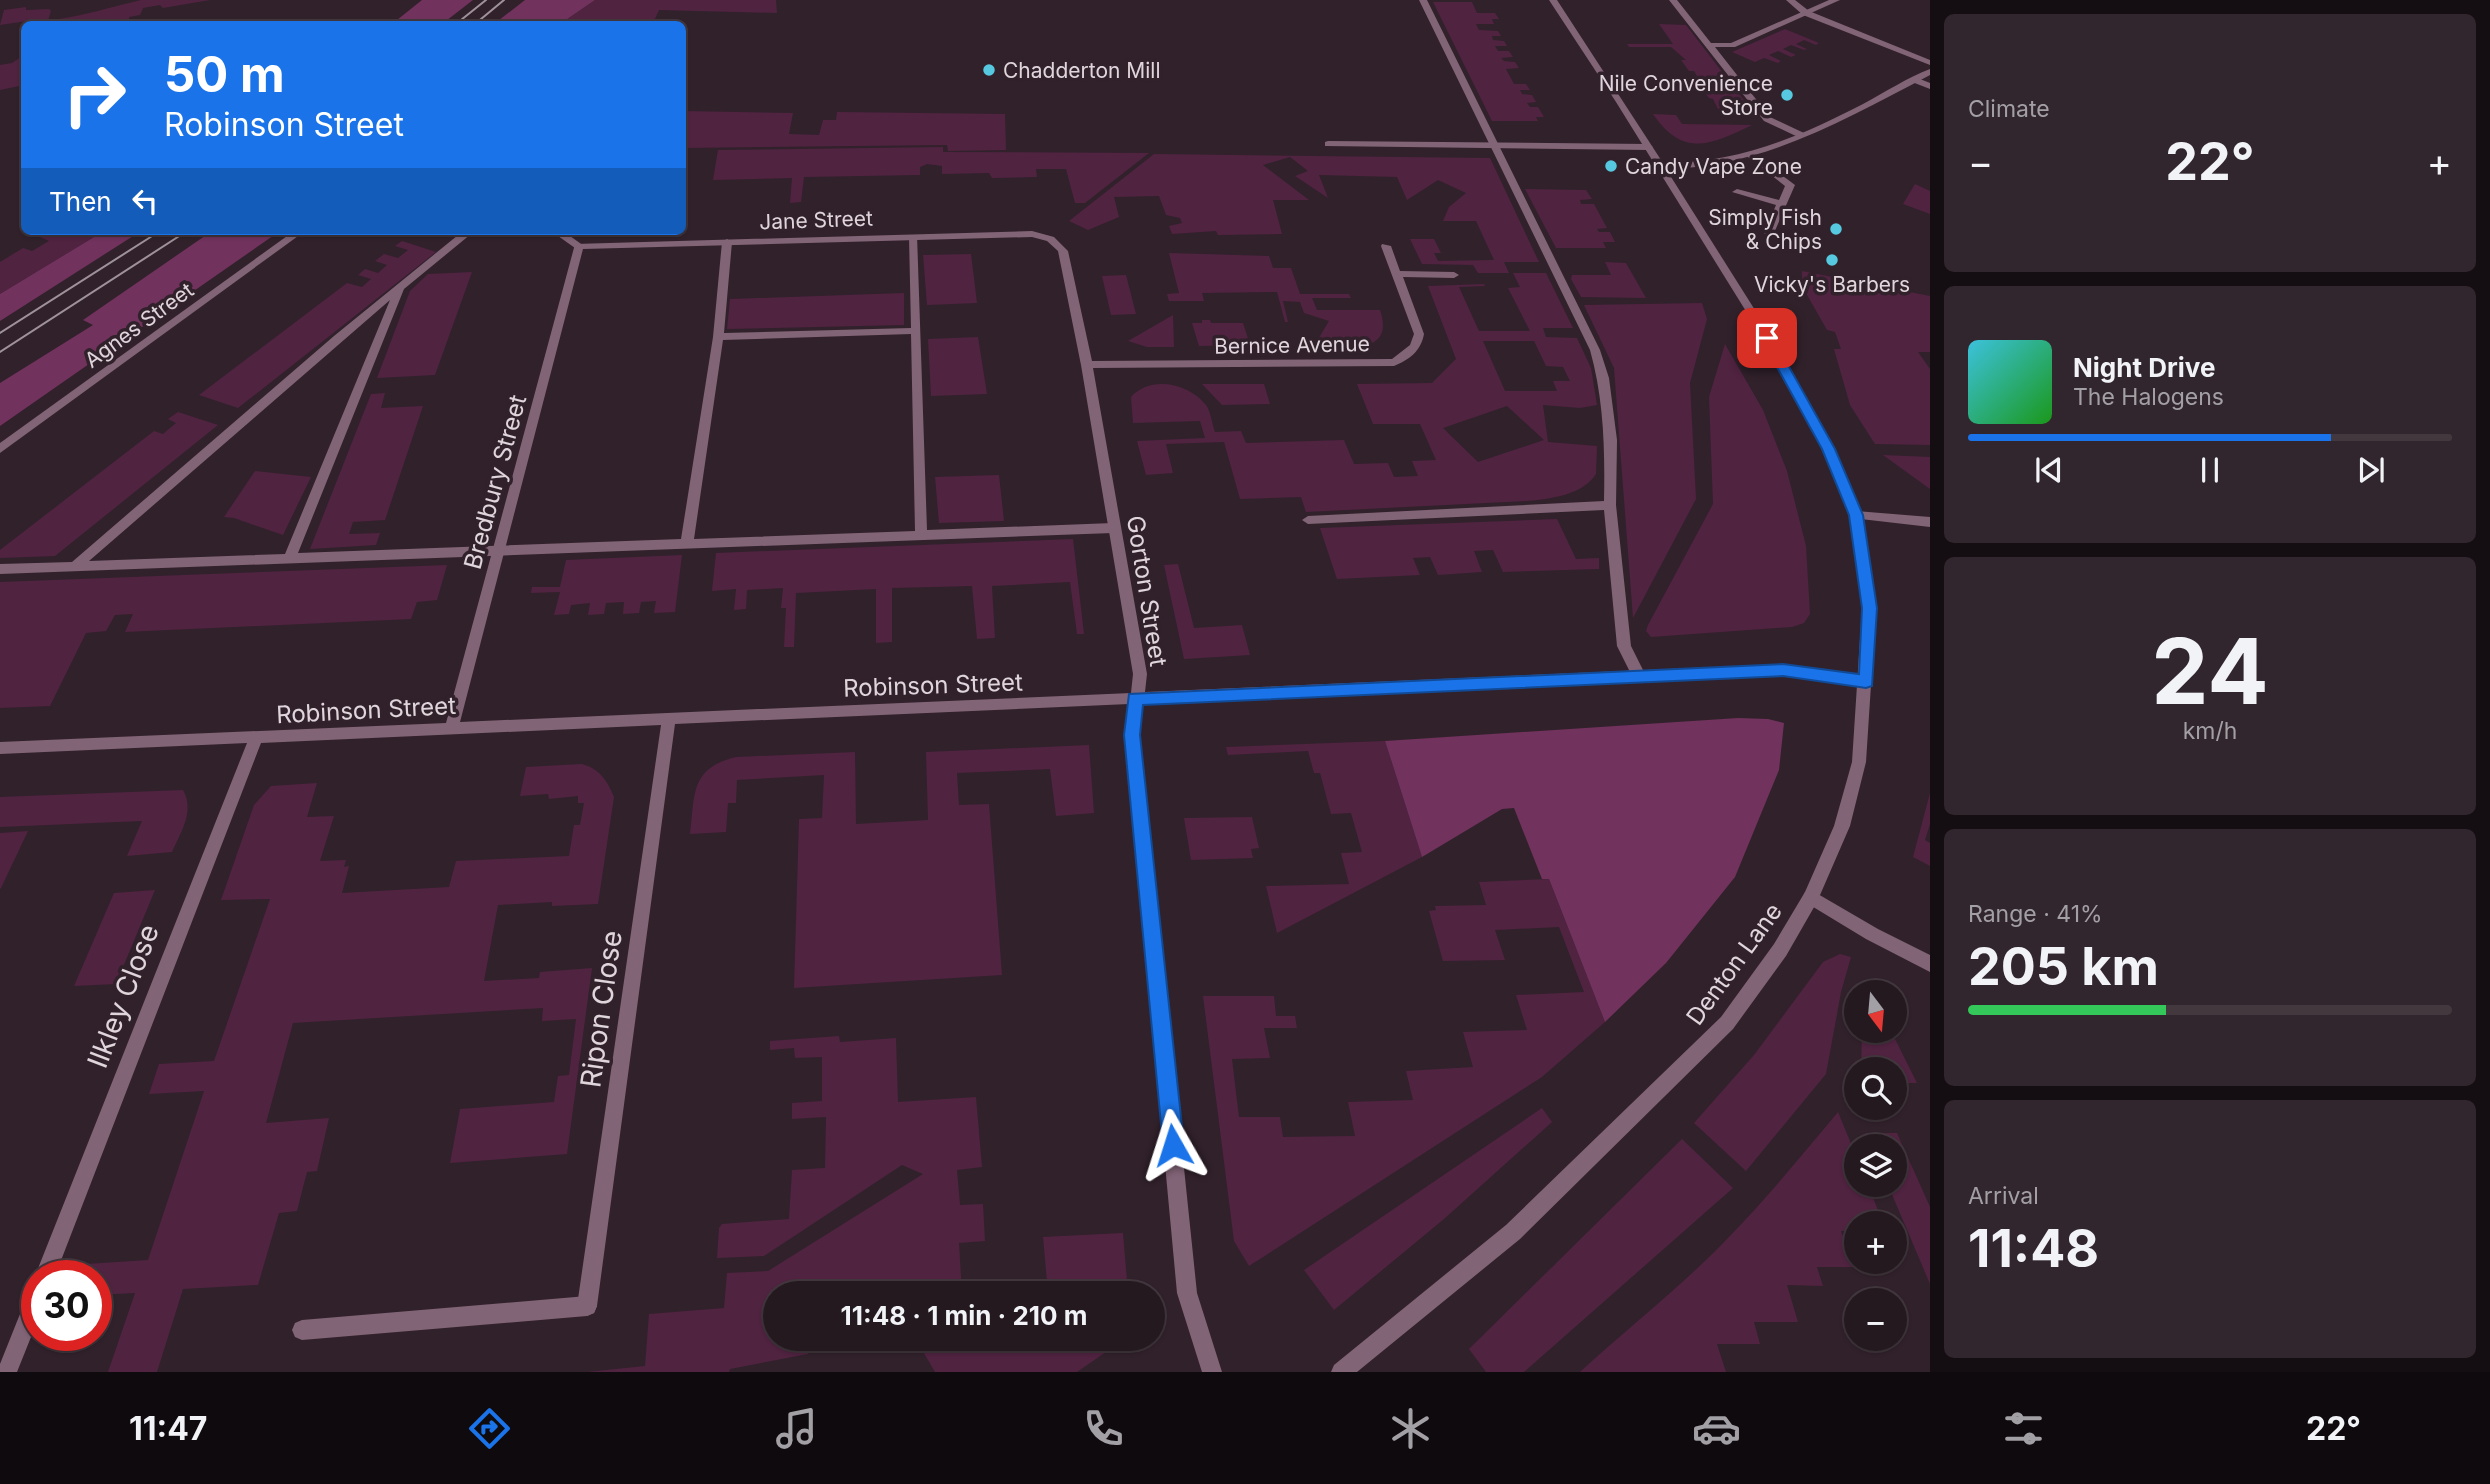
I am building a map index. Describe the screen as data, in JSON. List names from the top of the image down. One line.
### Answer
{"streets":{"street":["Jane Street","Agnes Street","Bernice Avenue","Bredbury Street","Gorton Street","Robinson Street","Denton Lane","Ilkley Close","Ripon Close"]},"crossings":[["Jane Street","Bredbury Street"],["Jane Street","Gorton Street"],["Bernice Avenue","Gorton Street"],["Bredbury Street","Robinson Street"],["Gorton Street","Robinson Street"],["Robinson Street","Denton Lane"],["Robinson Street","Ilkley Close"],["Robinson Street","Ripon Close"]],"places":["Chadderton Mill","Nile Convenience Store","Candy Vape Zone","Simply Fish & Chips","Vicky's Barbers"],"north":"bottom","page":{"tile":["Climate",["24","km/h"],["Range · 41%","205 km"],["Arrival","11:48"]],"turn":["50 m","Robinson Street"],"heat":["−","22°","+"],"then":"Then","song":["Night Drive","The Halogens"],"map_buttons":["+","−"],"limit":"30","trip":"11:48 · 1 min · 210 m","tabs":["11:47","22°"]}}
